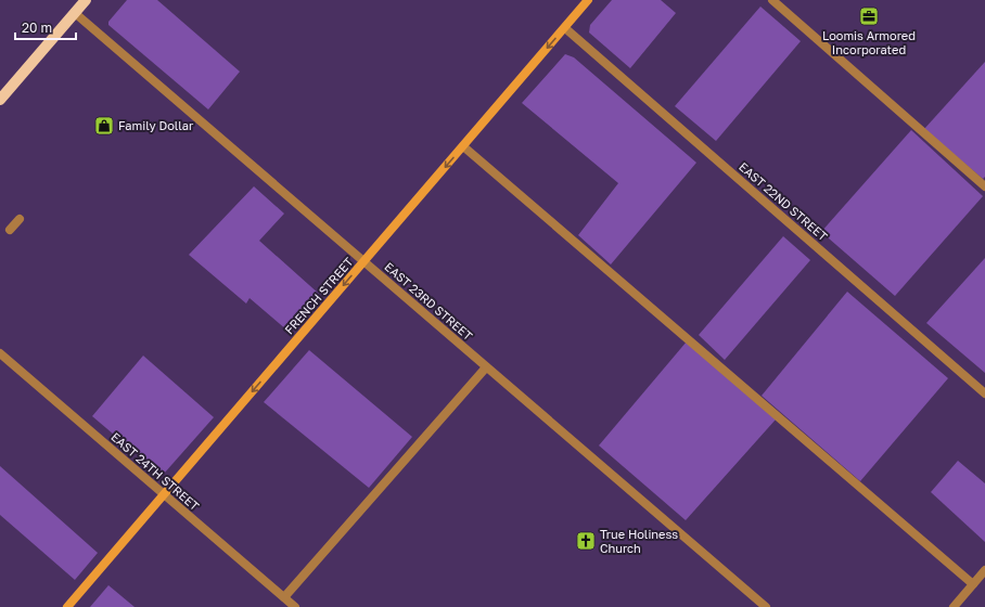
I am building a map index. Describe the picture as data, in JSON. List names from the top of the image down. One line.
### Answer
{"streets":{"main road":["FRENCH STREET"],"street":["EAST 22ND STREET","EAST 23RD STREET","EAST 24TH STREET"]},"crossings":[["EAST 22ND STREET","FRENCH STREET"],["FRENCH STREET","EAST 23RD STREET"],["FRENCH STREET","EAST 24TH STREET"]],"one_way":["FRENCH STREET"],"places":{"office":["Loomis Armored Incorporated"],"shop":["Family Dollar"],"church":["True Holiness Church"]},"scale_bar":"20 m"}
